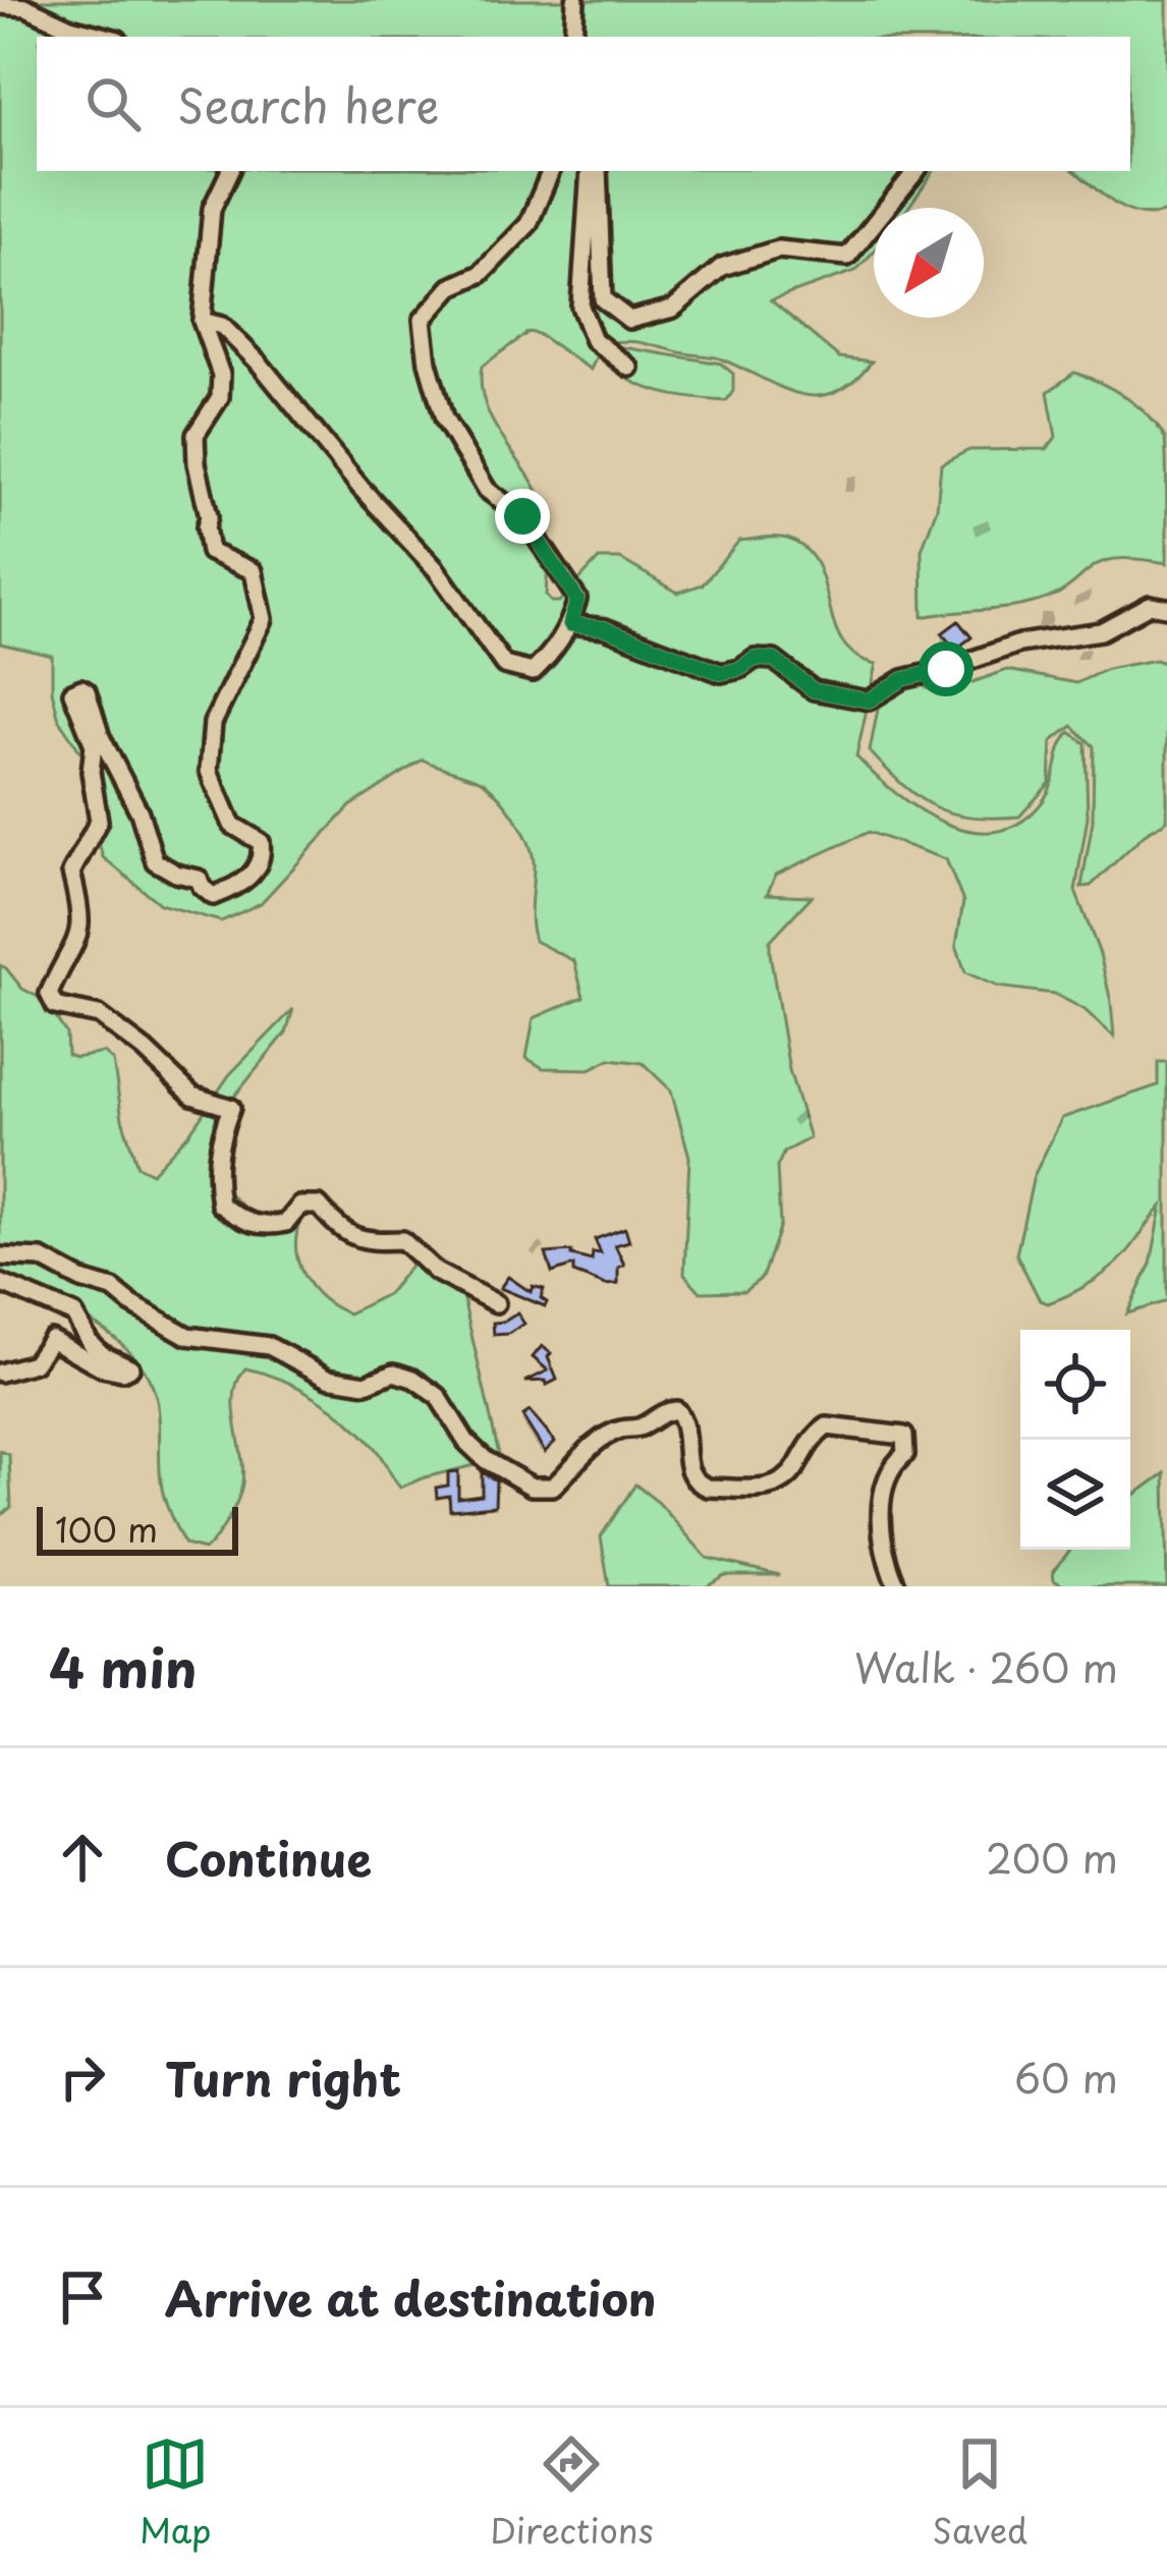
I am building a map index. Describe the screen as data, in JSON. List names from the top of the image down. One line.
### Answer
{"scale_bar":"100 m","north":"bottom left","page":{"search":"Search here","scale":"100 m","heading":["4 min","Walk · 260 m"],"list":[["Continue","200 m"],["Turn right","60 m"],"Arrive at destination"],"nav":["Map","Directions","Saved"]}}
